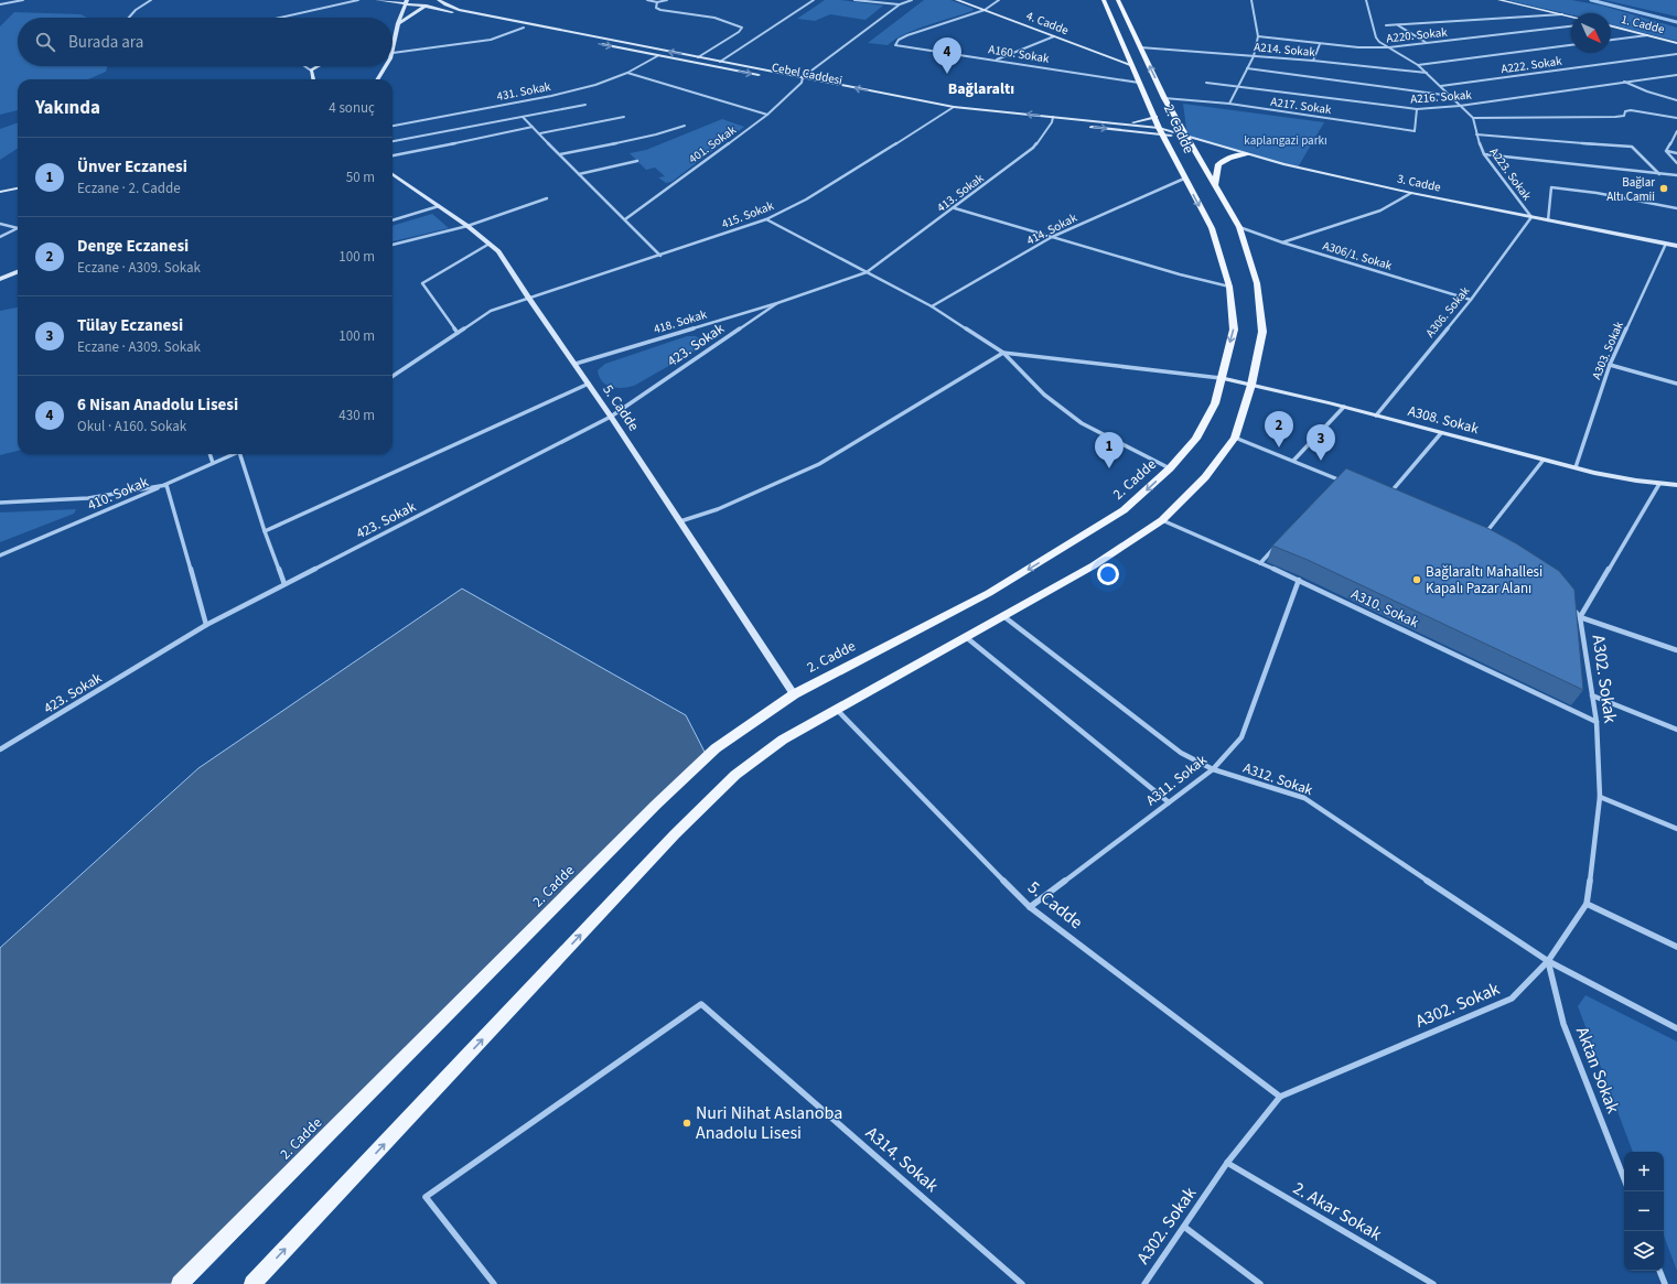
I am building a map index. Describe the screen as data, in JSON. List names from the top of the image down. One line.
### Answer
{"streets":{"main road":["4. Cadde","1. Cadde","Cebel Caddesi","2. Cadde","3. Cadde","5. Cadde","A308. Sokak"],"street":["A220. Sokak","A214. Sokak","A160. Sokak","A222. Sokak","431. Sokak","A216. Sokak","A217. Sokak","401. Sokak","A223. Sokak","413. Sokak","415. Sokak","414. Sokak","A306/1. Sokak","A306. Sokak","418. Sokak","423. Sokak","A303. Sokak","410. Sokak","A310. Sokak","A302. Sokak","A312. Sokak","A311. Sokak","Aktan Sokak","A314. Sokak","2. Akar Sokak"]},"crossings":[["4. Cadde","A160. Sokak"],["4. Cadde","2. Cadde"],["A214. Sokak","2. Cadde"],["A160. Sokak","2. Cadde"],["Cebel Caddesi","431. Sokak"],["Cebel Caddesi","2. Cadde"],["Cebel Caddesi","401. Sokak"],["Cebel Caddesi","3. Cadde"],["Cebel Caddesi","413. Sokak"],["Cebel Caddesi","415. Sokak"],["A216. Sokak","A217. Sokak"],["A217. Sokak","2. Cadde"],["2. Cadde","3. Cadde"],["2. Cadde","414. Sokak"],["2. Cadde","A306/1. Sokak"],["2. Cadde","5. Cadde"],["2. Cadde","A308. Sokak"],["2. Cadde","A310. Sokak"],["2. Cadde","A312. Sokak"],["A223. Sokak","3. Cadde"],["A223. Sokak","A306. Sokak"],["3. Cadde","A306. Sokak"],["3. Cadde","A303. Sokak"],["413. Sokak","418. Sokak"],["415. Sokak","5. Cadde"],["A306/1. Sokak","A306. Sokak"],["A306. Sokak","A308. Sokak"],["418. Sokak","423. Sokak"],["418. Sokak","5. Cadde"],["423. Sokak","5. Cadde"],["A303. Sokak","A308. Sokak"],["5. Cadde","A302. Sokak"],["5. Cadde","A311. Sokak"],["A308. Sokak","A302. Sokak"],["A310. Sokak","A302. Sokak"],["A310. Sokak","A311. Sokak"],["A302. Sokak","A312. Sokak"],["A302. Sokak","Aktan Sokak"],["A302. Sokak","2. Akar Sokak"],["A312. Sokak","A311. Sokak"],["A312. Sokak","Aktan Sokak"]],"districts":["Bağlaraltı"],"parks":["kaplangazi parkı"],"places":["Bağlar Altı Camii","Bağlaraltı Mahallesi Kapalı Pazar Alanı","Nuri Nihat Aslanoba Anadolu Lisesi"],"north":"bottom right","page":{"search":"Burada ara","pins":["4","2","3","1"],"heading":["Yakında","4 sonuç"],"list":[{"mark":"1","name":"Ünver Eczanesi","note":"Eczane · 2. Cadde","value":"50 m"},{"mark":"2","name":"Denge Eczanesi","note":"Eczane · A309. Sokak","value":"100 m"},{"mark":"3","name":"Tülay Eczanesi","note":"Eczane · A309. Sokak","value":"100 m"},{"mark":"4","name":"6 Nisan Anadolu Lisesi","note":"Okul · A160. Sokak","value":"430 m"}],"map_buttons":["+","−"]}}
